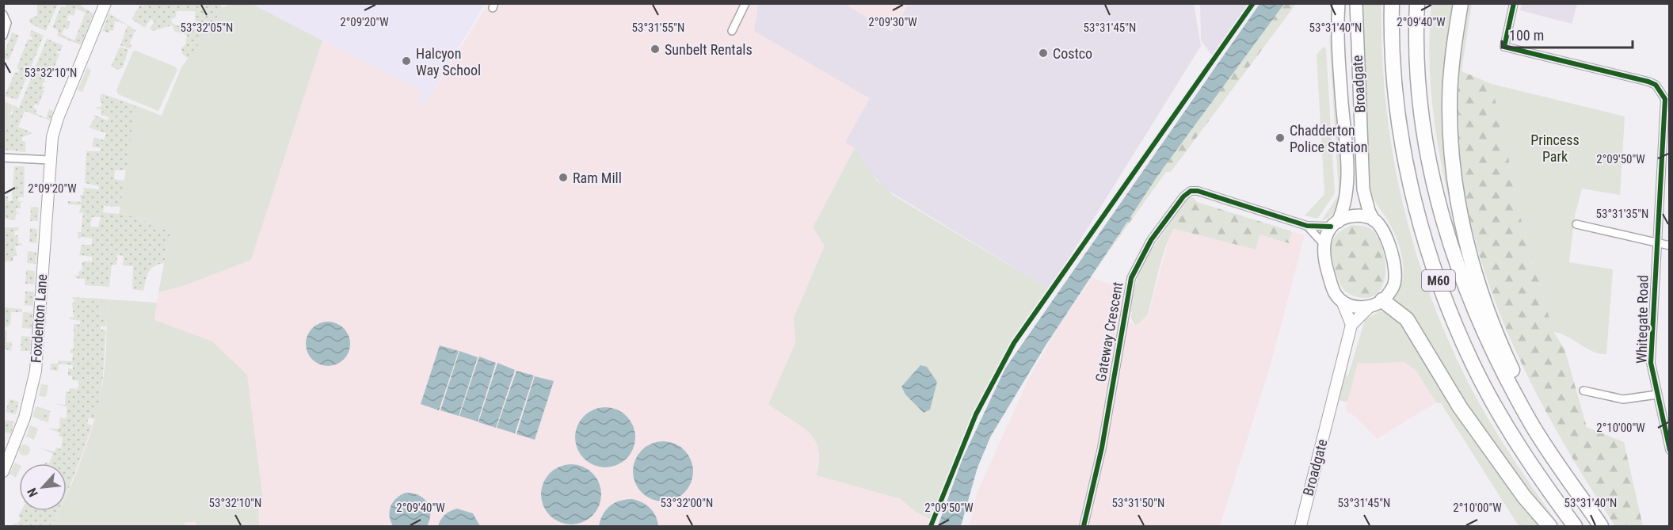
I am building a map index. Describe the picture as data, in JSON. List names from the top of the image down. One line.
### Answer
{"streets":{"highway":["M60"],"main road":["Broadgate","Foxdenton Lane"],"street":["Whitegate Road","Gateway Crescent"]},"crossings":[["Broadgate","Gateway Crescent"]],"parks":["Princess Park"],"places":["Sunbelt Rentals","Costco","Halcyon Way School","Chadderton Police Station","Ram Mill"],"scale_bar":"100 m","north":"bottom left","coordinates":["2°09'20\"W","2°09'30\"W","2°09'40\"W","53°32'05\"N","53°31'55\"N","53°31'45\"N","53°31'40\"N","53°32'10\"N","2°09'50\"W","53°31'35\"N","2°10'00\"W","53°32'00\"N","53°31'50\"N"]}
